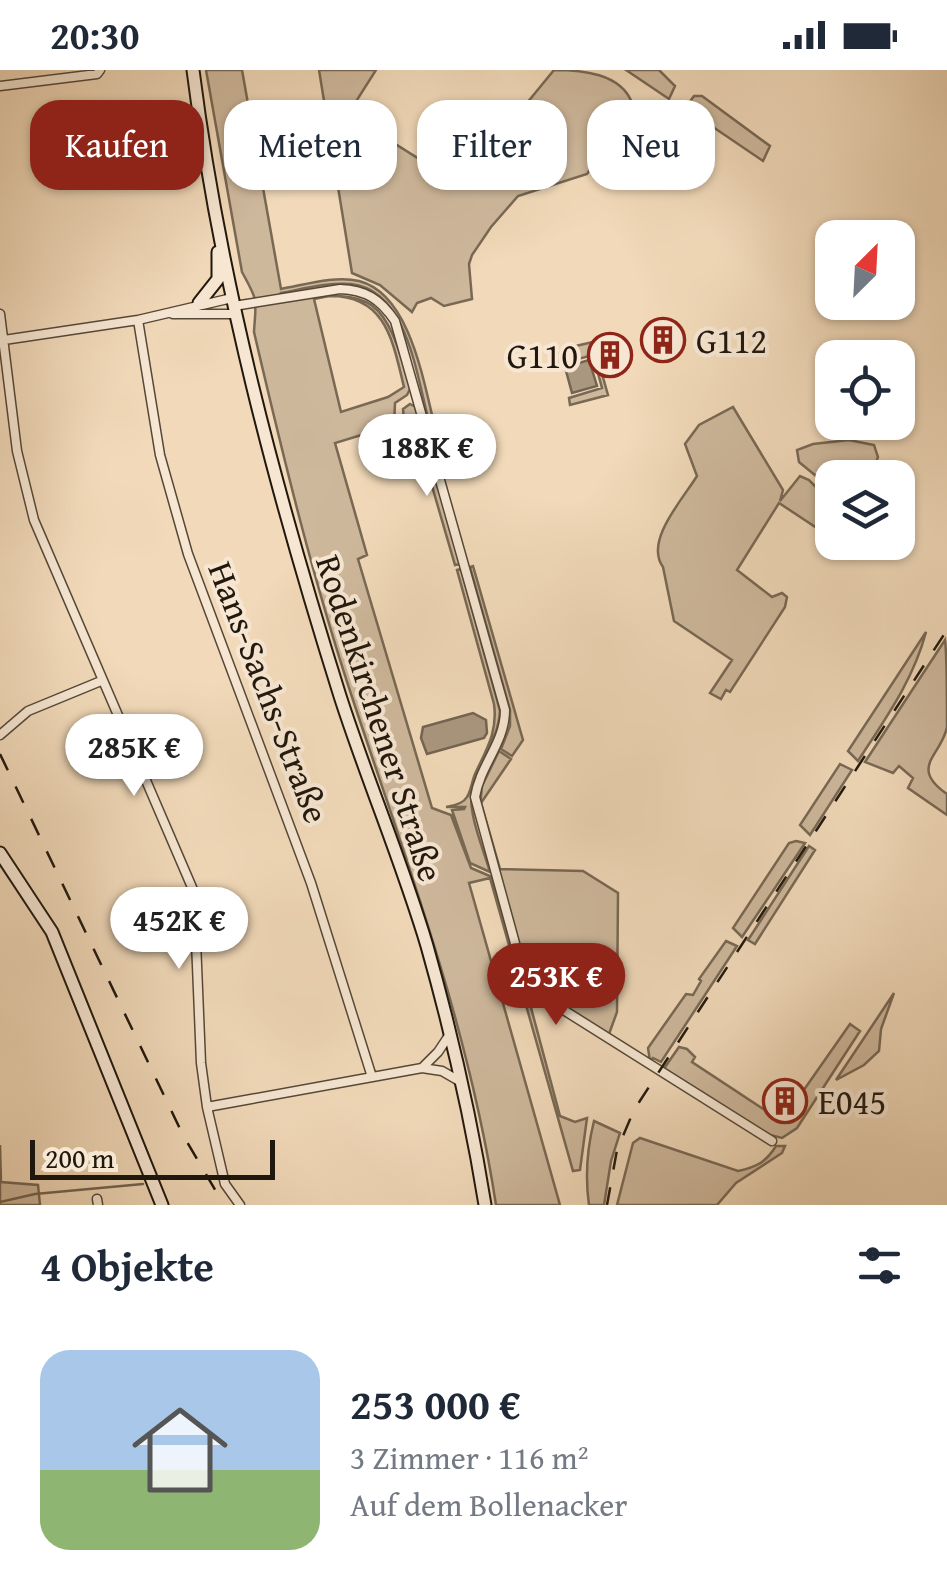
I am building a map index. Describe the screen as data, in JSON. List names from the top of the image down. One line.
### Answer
{"streets":{"main road":["Rodenkirchener Straße"],"street":["Hans-Sachs-Straße"]},"places":{"building":["G112","G110","E045"]},"scale_bar":"200 m","north":"top right","page":{"status":"20:30","chip":["Kaufen","Mieten","Filter","Neu"],"price":["188K €","285K €","452K €","253K €"],"scale":"200 m","heading":"4 Objekte","list":[{"name":"253 000 €","note":"3 Zimmer · 116 m² · Auf dem Bollenacker"}]}}
